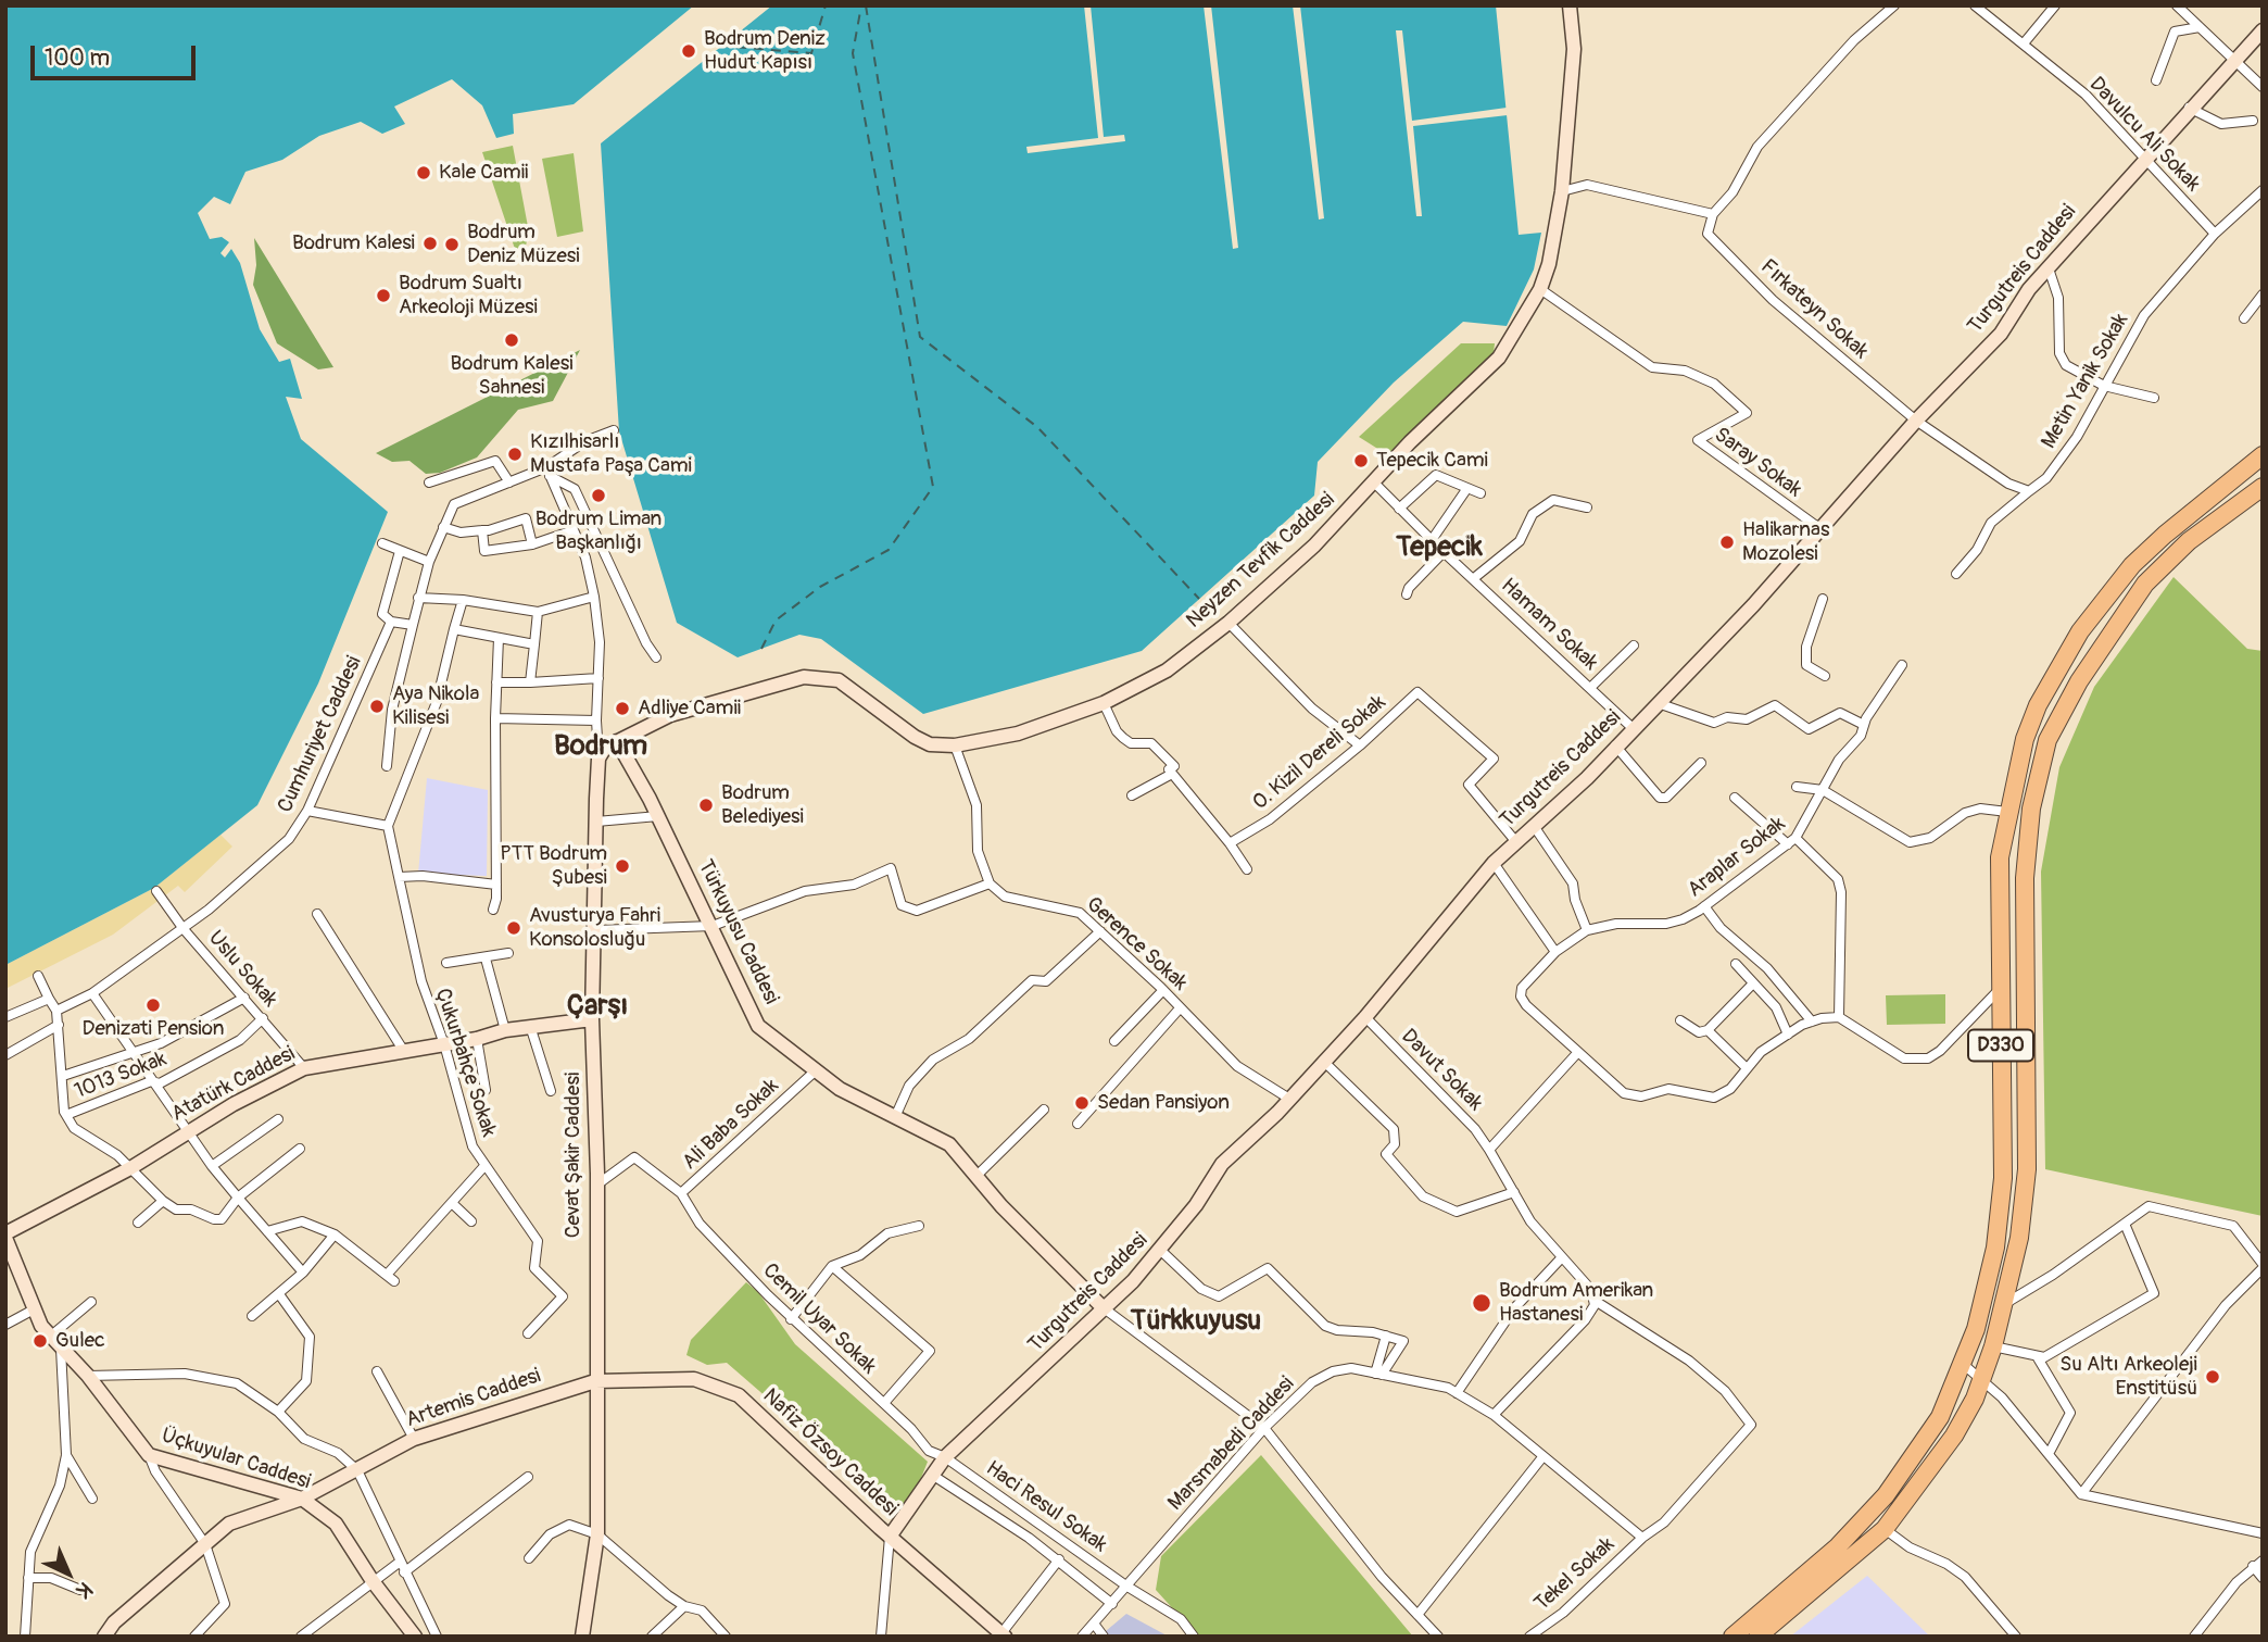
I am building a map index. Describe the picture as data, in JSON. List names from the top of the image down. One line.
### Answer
{"streets":{"highway":["D330"],"main road":["Turgutreis Caddesi","Neyzen Tevfik Caddesi","Türkuyusu Caddesi","Atatürk Caddesi","Cevat Şakir Caddesi","Artemis Caddesi","Nafiz Özsoy Caddesi","Üçkuyular Caddesi"],"street":["Davulcu Ali Sokak","Fırkateyn Sokak","Metin Yanik Sokak","Saray Sokak","Hamam Sokak","Cumhuriyet Caddesi","O. Kizil Dereli Sokak","Araplar Sokak","Gerence Sokak","Uslu Sokak","Çukurbahçe Sokak","Davut Sokak","1013 Sokak","Ali Baba Sokak","Cemil Uyar Sokak","Marsmabedi Caddesi","Haci Resul Sokak","Tekel Sokak"]},"crossings":[["Davulcu Ali Sokak","Turgutreis Caddesi"],["Davulcu Ali Sokak","Metin Yanik Sokak"],["Turgutreis Caddesi","Fırkateyn Sokak"],["Turgutreis Caddesi","Saray Sokak"],["Turgutreis Caddesi","Hamam Sokak"],["Turgutreis Caddesi","O. Kizil Dereli Sokak"],["Turgutreis Caddesi","Türkuyusu Caddesi"],["Turgutreis Caddesi","Gerence Sokak"],["Turgutreis Caddesi","Davut Sokak"],["Turgutreis Caddesi","Cemil Uyar Sokak"],["Turgutreis Caddesi","Nafiz Özsoy Caddesi"],["Turgutreis Caddesi","Haci Resul Sokak"],["Saray Sokak","Neyzen Tevfik Caddesi"],["Neyzen Tevfik Caddesi","Hamam Sokak"],["Neyzen Tevfik Caddesi","Türkuyusu Caddesi"],["Cumhuriyet Caddesi","Uslu Sokak"],["Türkuyusu Caddesi","Ali Baba Sokak"],["Uslu Sokak","1013 Sokak"],["Uslu Sokak","Atatürk Caddesi"],["Çukurbahçe Sokak","Atatürk Caddesi"],["Atatürk Caddesi","Cevat Şakir Caddesi"],["Atatürk Caddesi","Üçkuyular Caddesi"],["Ali Baba Sokak","Cevat Şakir Caddesi"],["Ali Baba Sokak","Cemil Uyar Sokak"],["Cevat Şakir Caddesi","Artemis Caddesi"],["Cevat Şakir Caddesi","Nafiz Özsoy Caddesi"],["Cemil Uyar Sokak","Haci Resul Sokak"],["Artemis Caddesi","Nafiz Özsoy Caddesi"],["Artemis Caddesi","Üçkuyular Caddesi"],["Marsmabedi Caddesi","Haci Resul Sokak"],["Marsmabedi Caddesi","Tekel Sokak"]],"districts":["Tepecik","Bodrum","Çarşı","Türkkuyusu"],"places":["Bodrum Deniz Hudut Kapısı","Kale Camii","Bodrum Kalesi","Bodrum Deniz Müzesi","Bodrum Sualtı Arkeoloji Müzesi","Bodrum Kalesi Sahnesi","Kızılhisarlı Mustafa Paşa Cami","Tepecik Cami","Bodrum Liman Başkanlığı","Halikarnas Mozolesi","Aya Nikola Kilisesi","Adliye Camii","Bodrum Belediyesi","PTT Bodrum Şubesi","Avusturya Fahri Konsolosluğu","Denizati Pension","Sedan Pansiyon","Bodrum Amerikan Hastanesi","Gulec","Su Altı Arkeoleji Enstitüsü"],"scale_bar":"100 m","north":"bottom right"}
